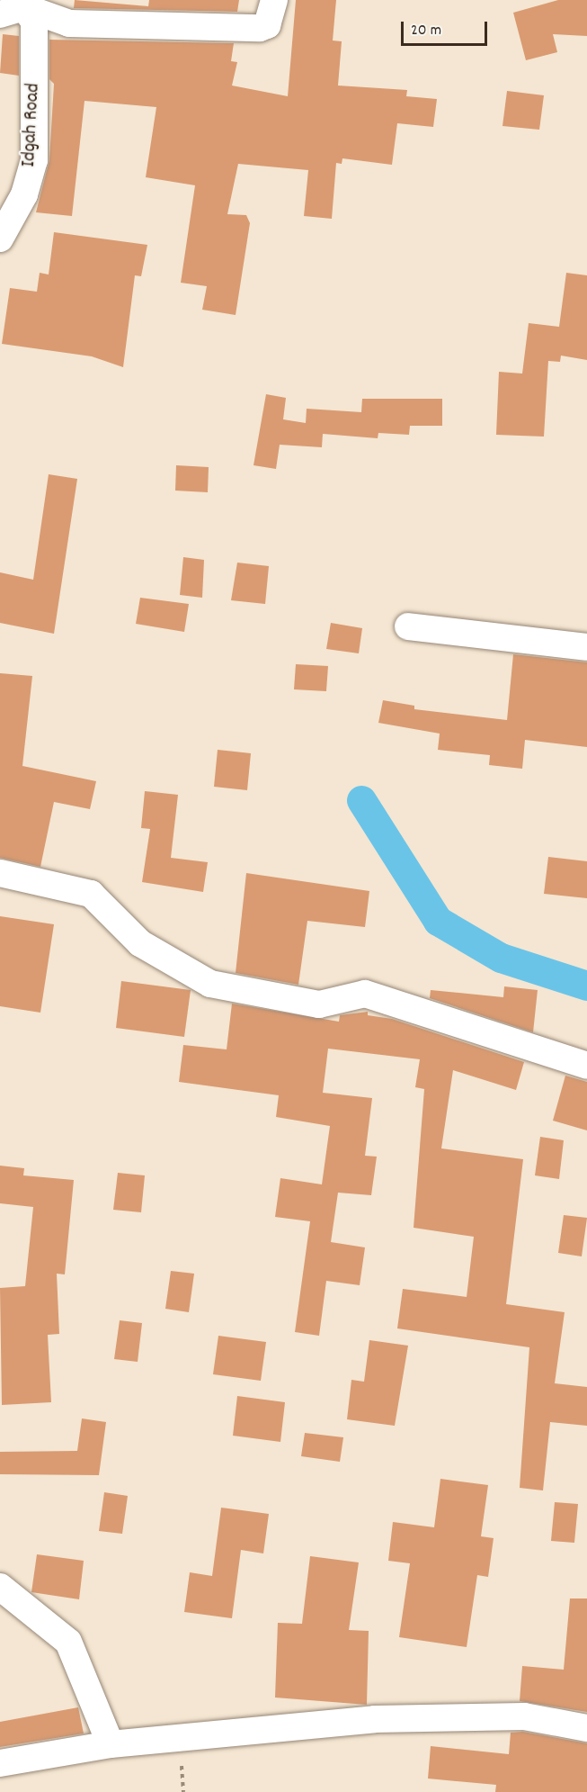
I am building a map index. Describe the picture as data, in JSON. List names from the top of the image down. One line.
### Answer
{"streets":{"street":["Idgah Road"]},"scale_bar":"20 m"}
